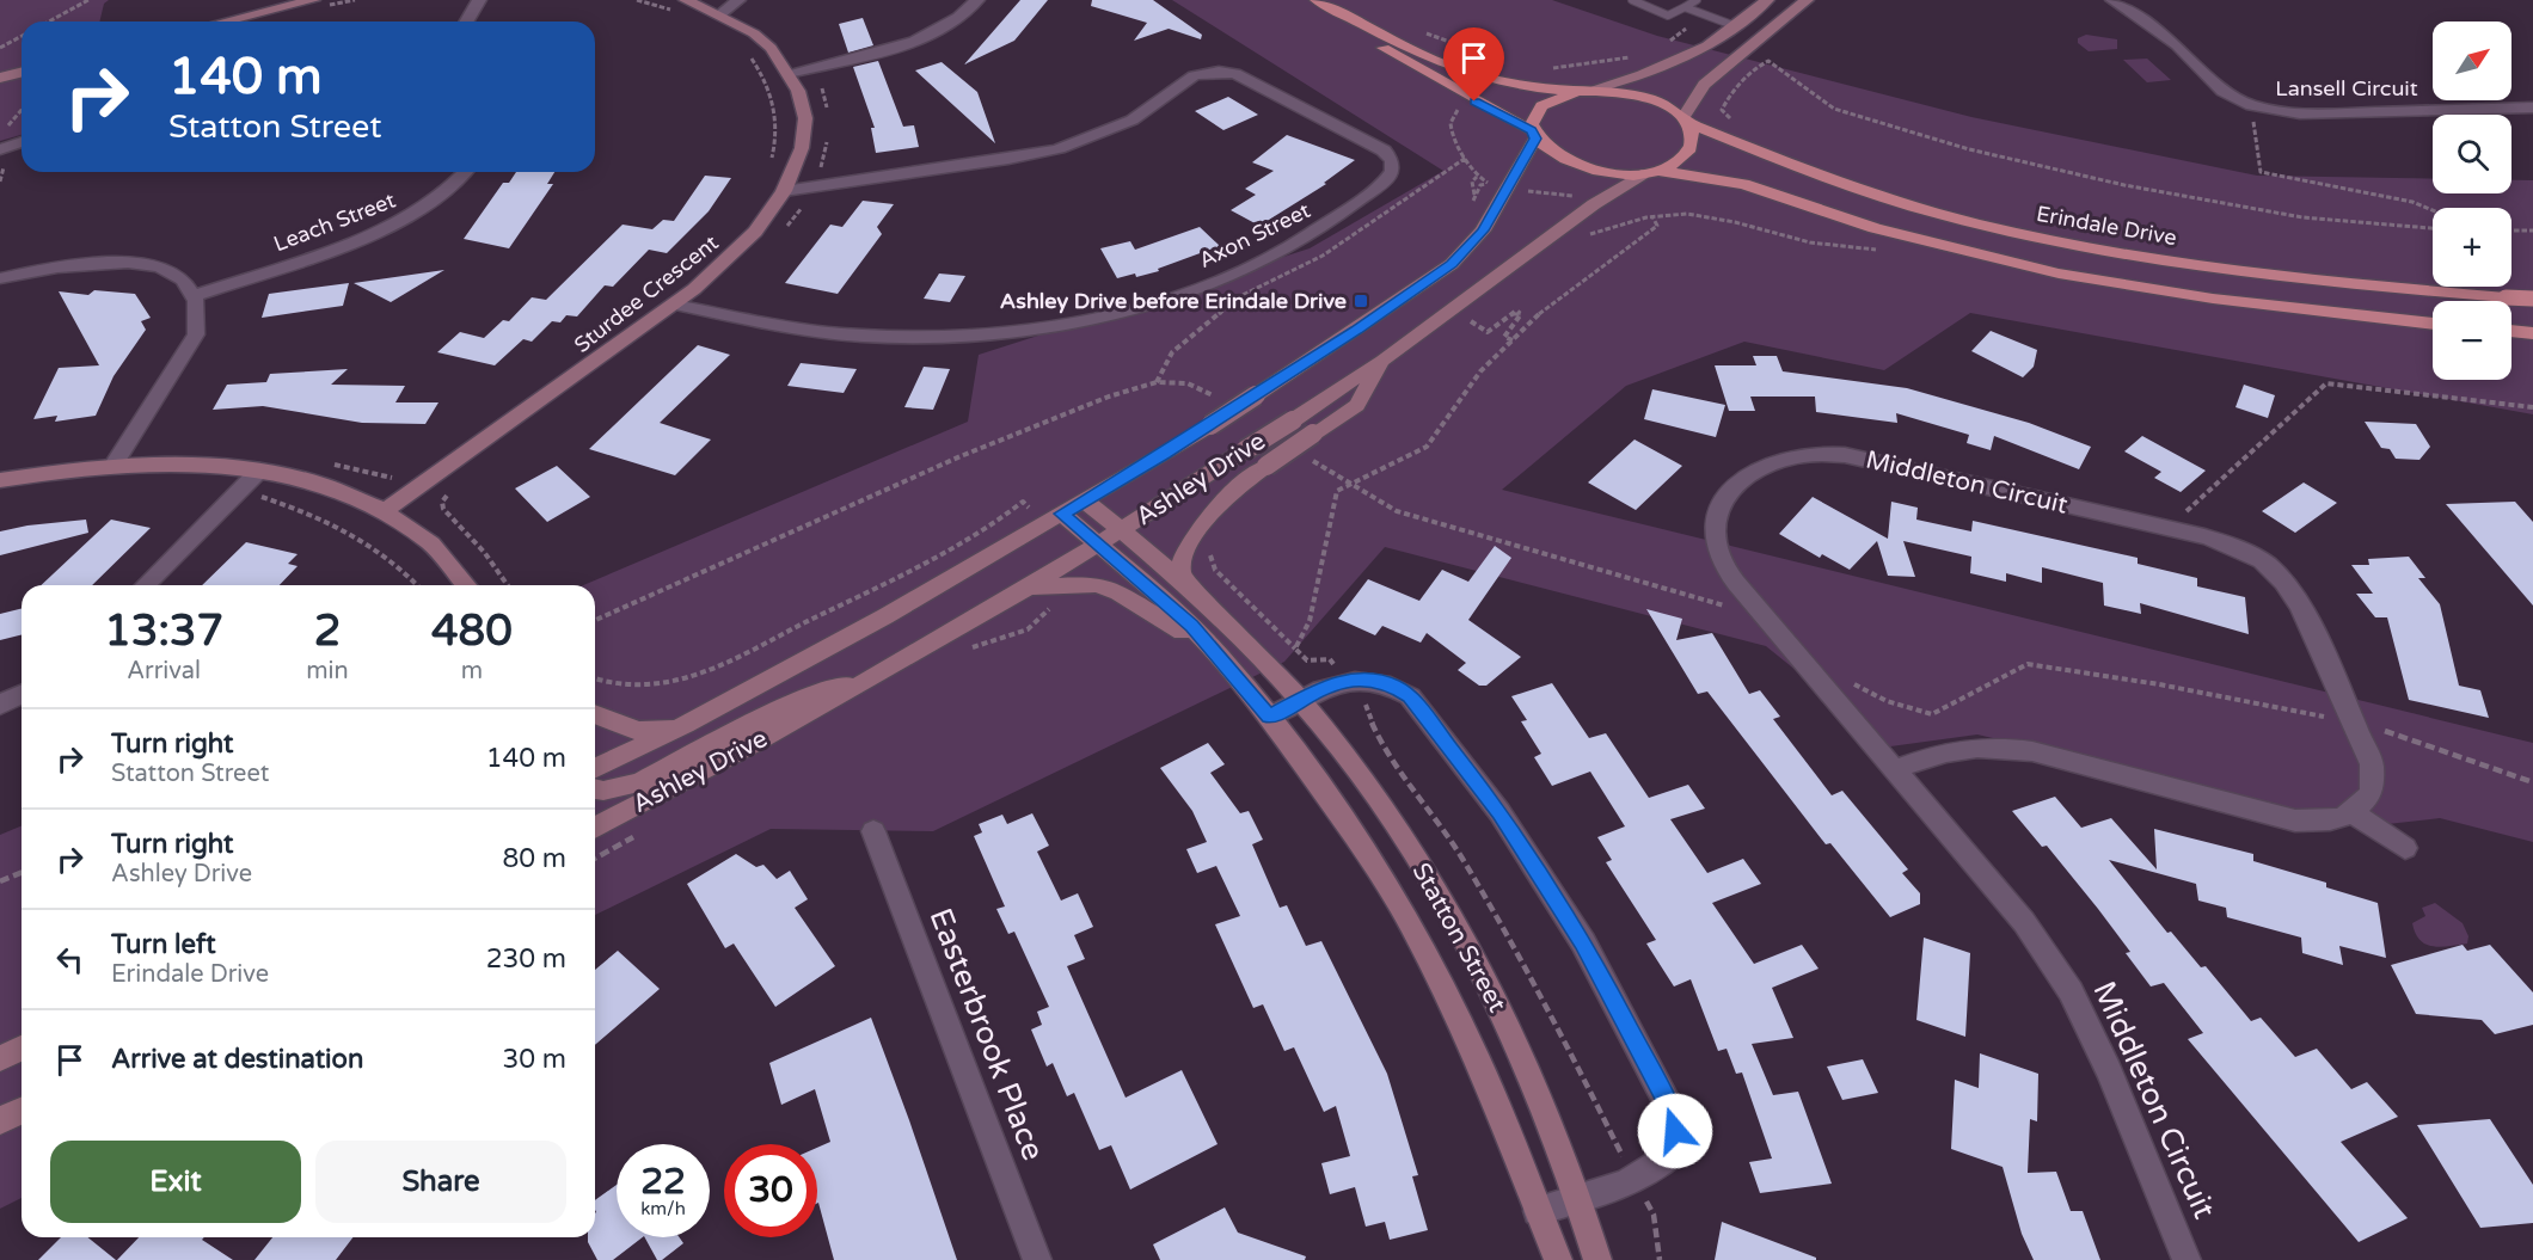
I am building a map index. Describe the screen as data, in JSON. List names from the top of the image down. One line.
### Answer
{"streets":{"main road":["Erindale Drive"],"street":["Lansell Circuit","Leach Street","Axon Street","Sturdee Crescent","Ashley Drive","Middleton Circuit","Statton Street","Easterbrook Place"]},"crossings":[["Axon Street","Sturdee Crescent"],["Ashley Drive","Statton Street"]],"places":{"transit":["Ashley Drive before Erindale Drive"]},"north":"top right","page":{"map_buttons":["+","−"],"turn":["140 m","Statton Street"],"eta":["13:37","Arrival","2","min","480","m"],"list":[{"name":"Turn right","note":"Statton Street","value":"140 m"},{"name":"Turn right","note":"Ashley Drive","value":"80 m"},{"name":"Turn left","note":"Erindale Drive","value":"230 m"},{"name":"Arrive at destination","value":"30 m"}],"buttons":["Exit","Share"],"speed":"22 km/h","limit":"30"}}
